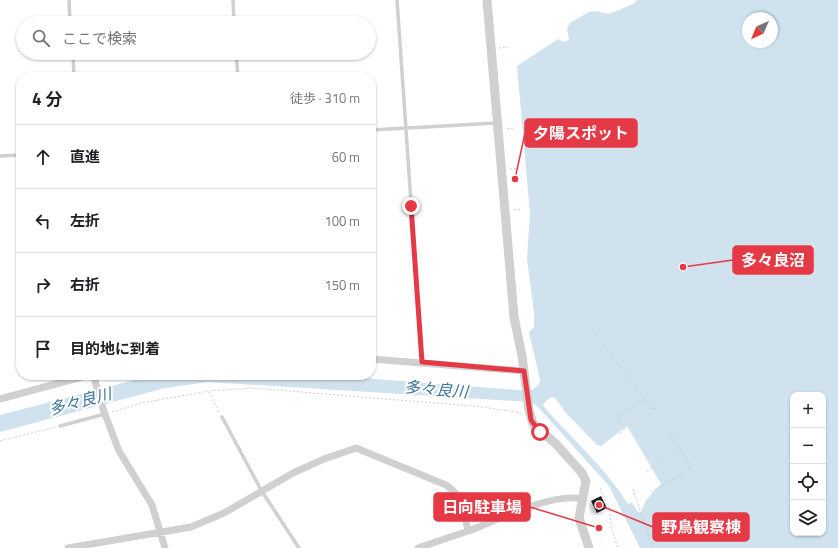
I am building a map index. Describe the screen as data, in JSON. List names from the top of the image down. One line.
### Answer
{"water":["多々良川"],"places":["夕陽スポット","多々良沼","野鳥観察棟","日向駐車場"],"north":"bottom left","page":{"search":"ここで検索","heading":["4 分","徒歩 · 310 m"],"list":[["直進","60 m"],["左折","100 m"],["右折","150 m"],"目的地に到着"],"map_buttons":["+","−"]}}
